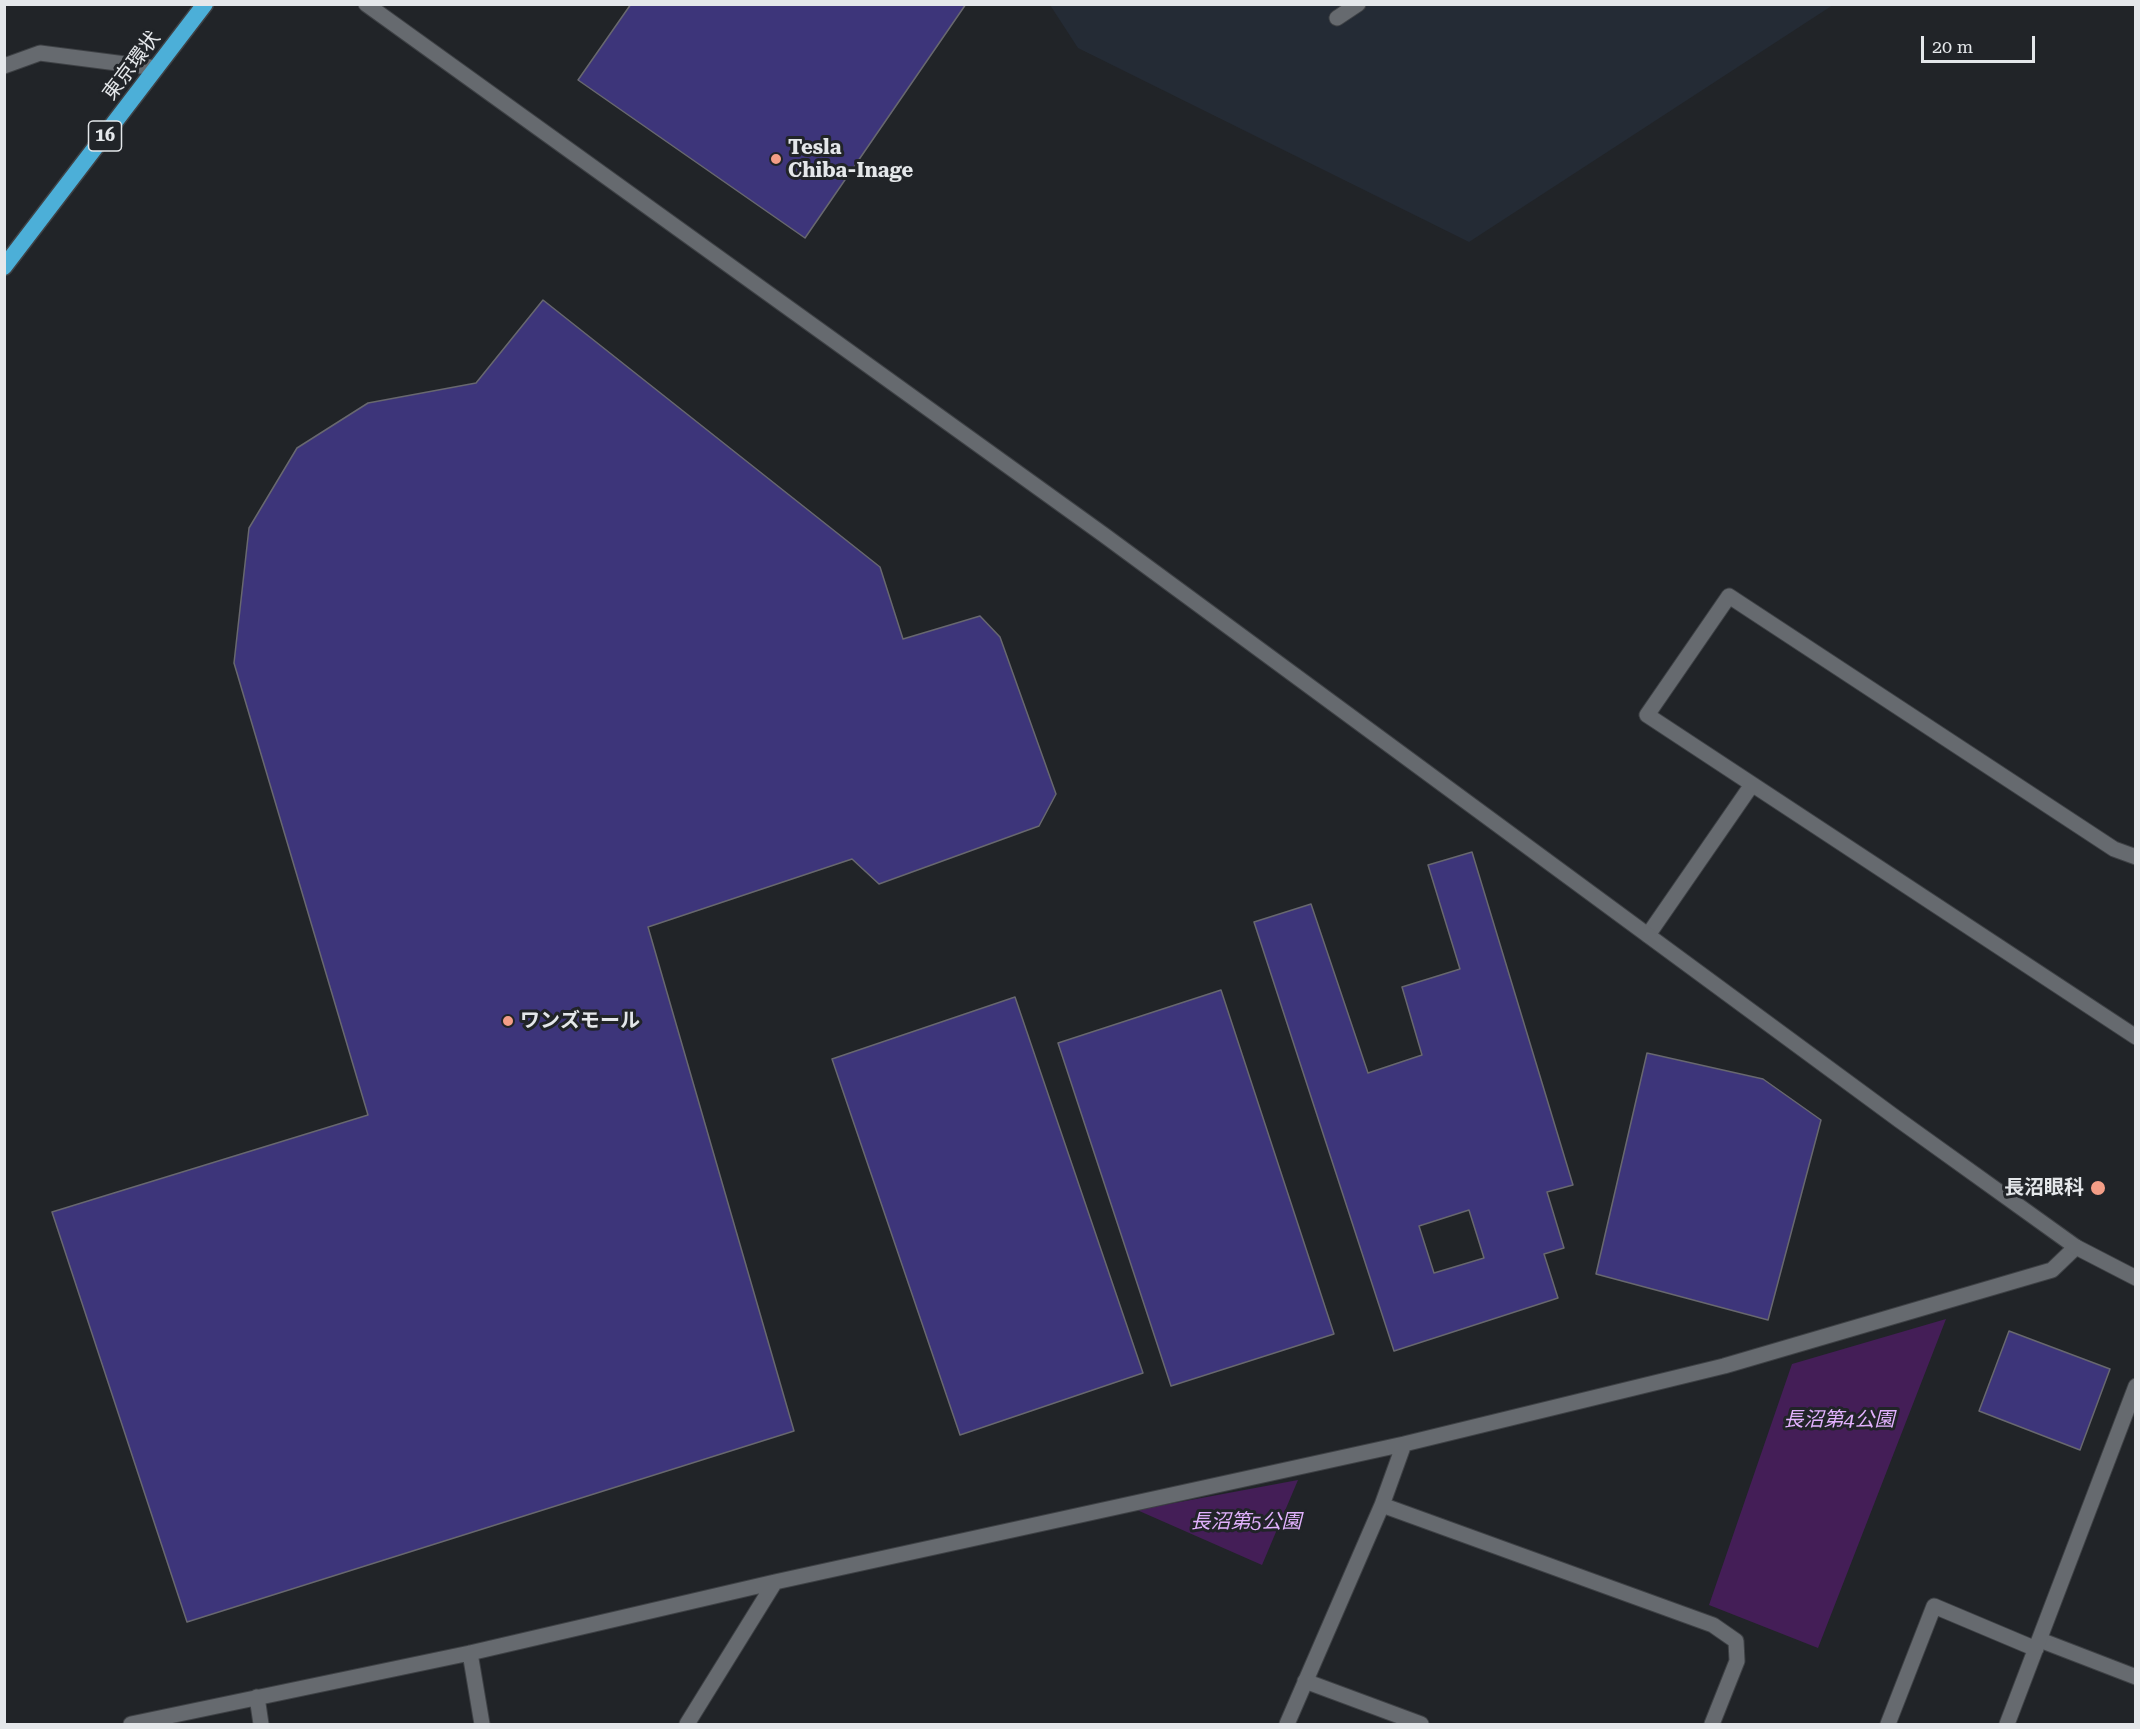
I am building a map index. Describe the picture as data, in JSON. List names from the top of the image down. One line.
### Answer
{"streets":{"highway":["東京環状","16"]},"parks":["長沼第4公園","長沼第5公園"],"places":["Tesla Chiba-Inage","ワンズモール","長沼眼科"],"scale_bar":"20 m"}
